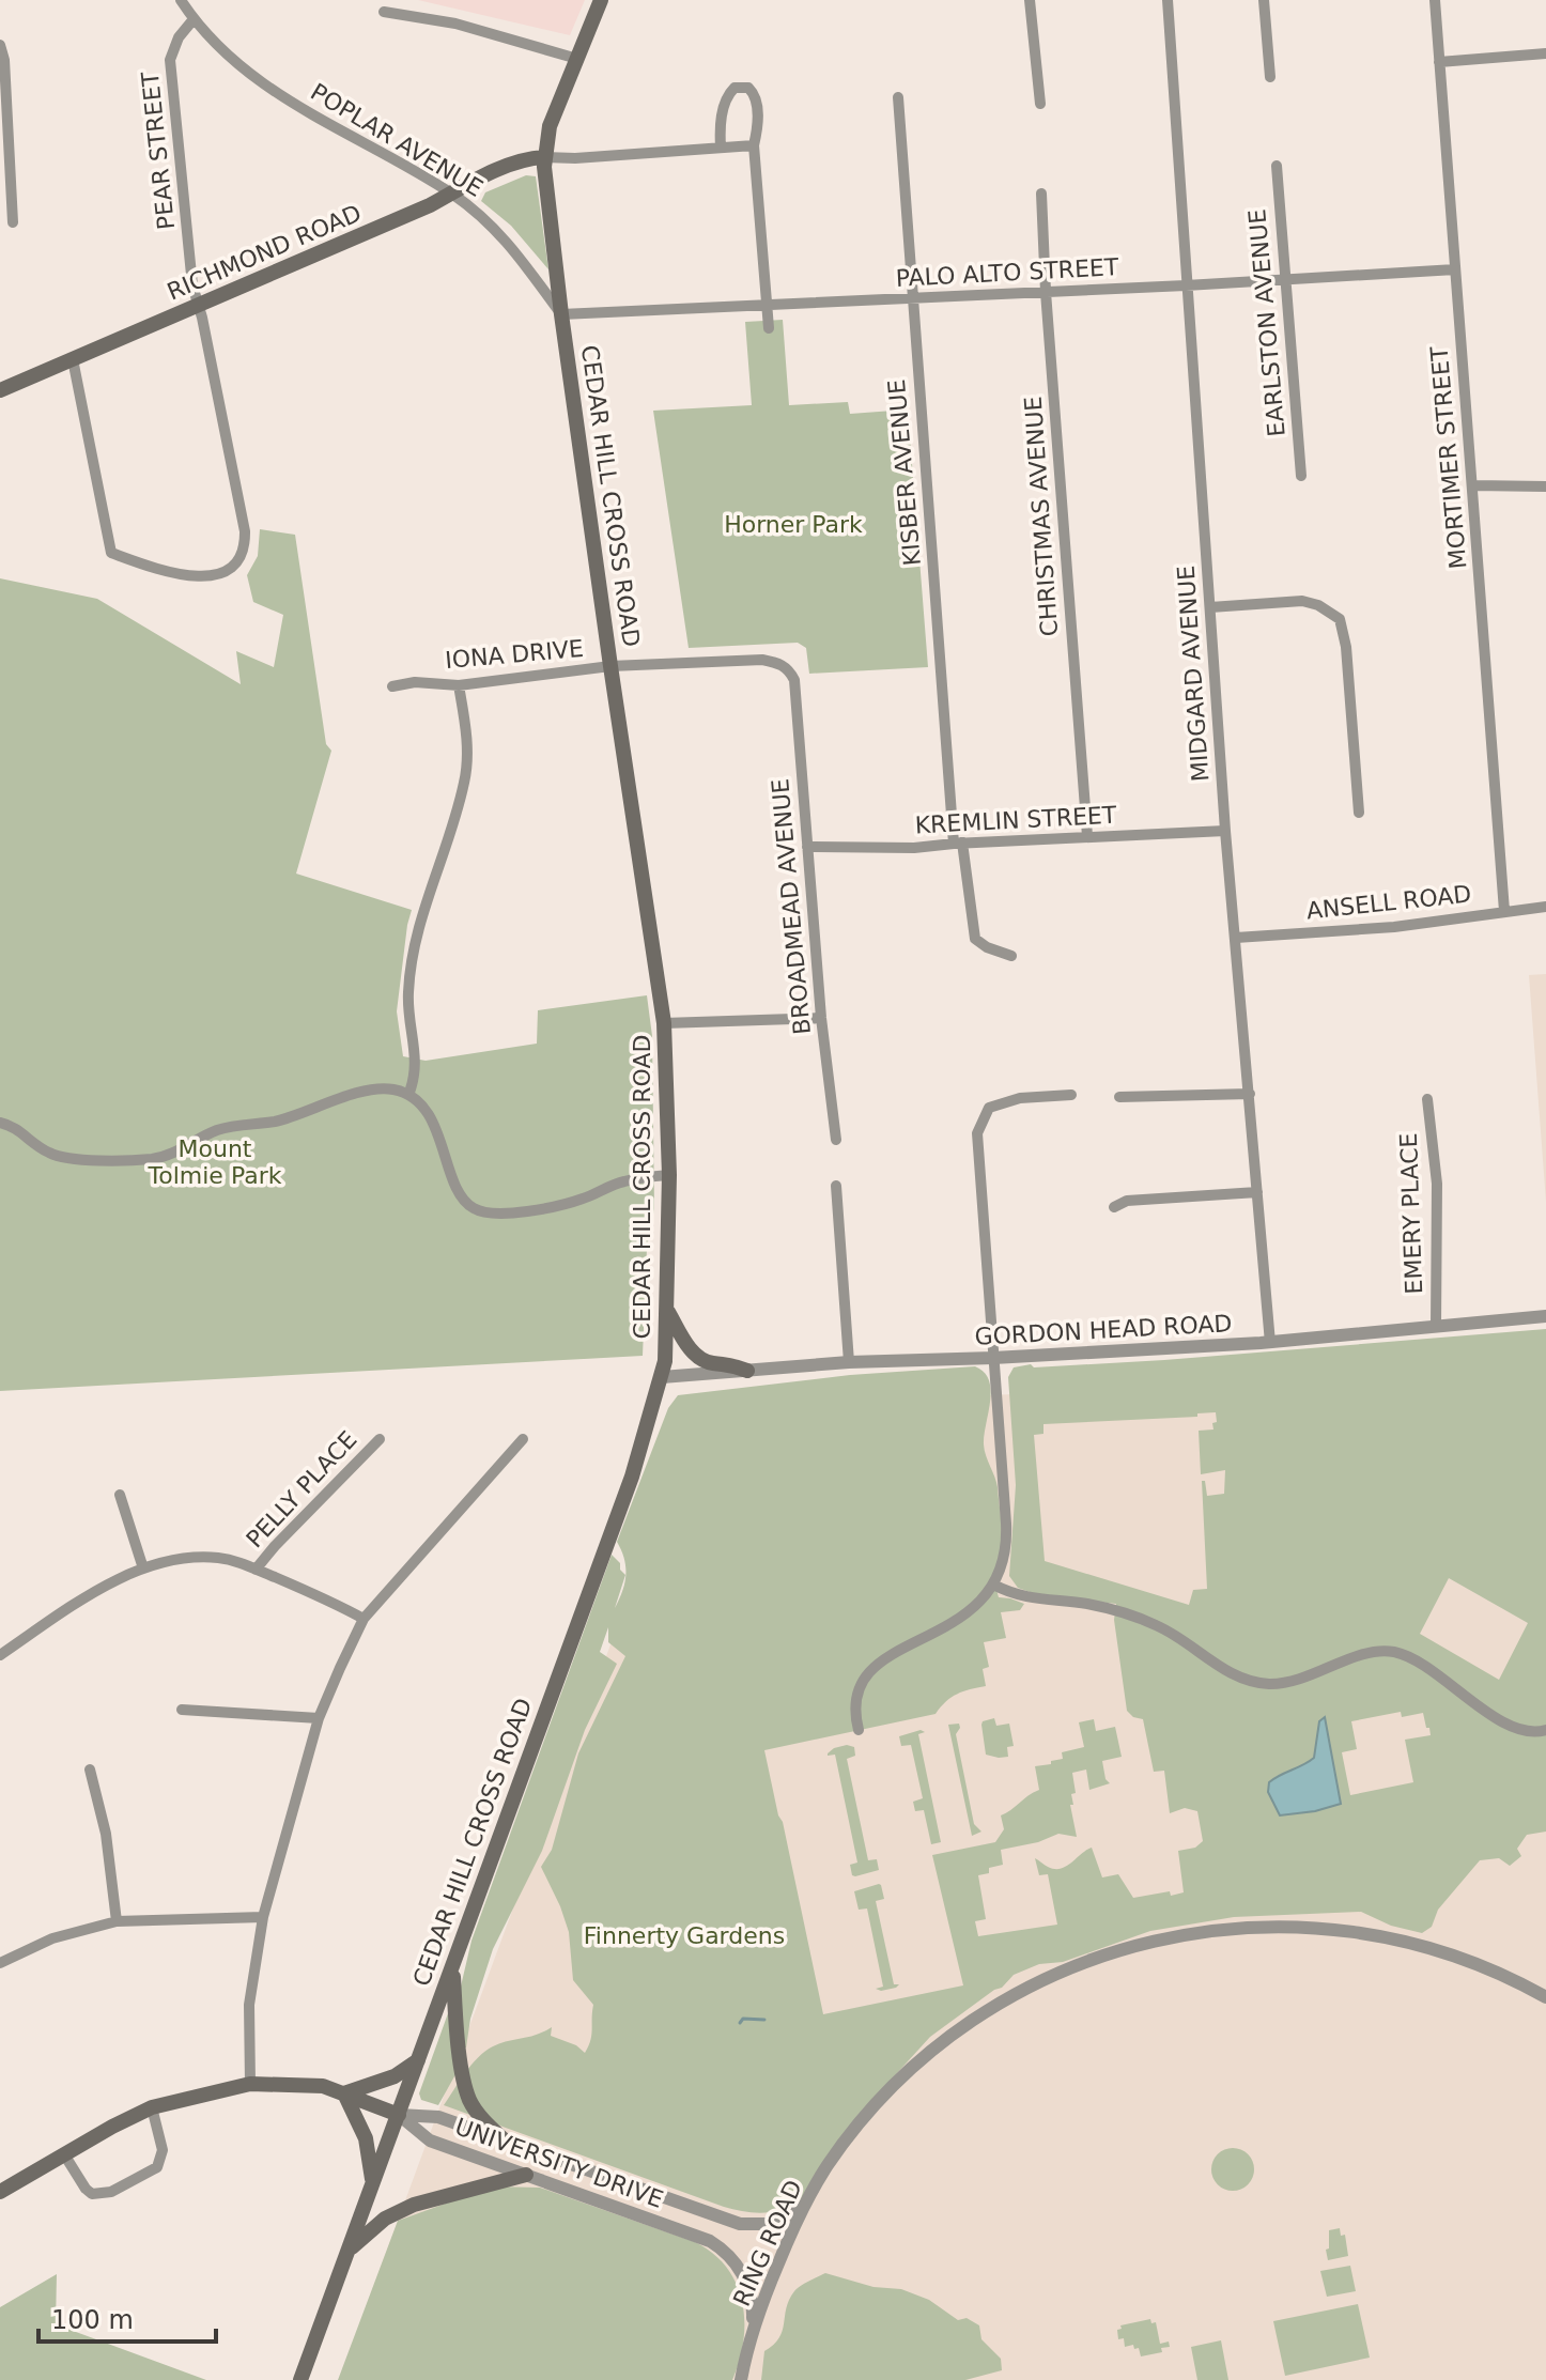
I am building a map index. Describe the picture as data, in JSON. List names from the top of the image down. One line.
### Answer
{"streets":{"main road":["RICHMOND ROAD","CEDAR HILL CROSS ROAD"],"street":["POPLAR AVENUE","PEAR STREET","PALO ALTO STREET","EARLSTON AVENUE","MORTIMER STREET","KISBER AVENUE","CHRISTMAS AVENUE","IONA DRIVE","MIDGARD AVENUE","KREMLIN STREET","ANSELL ROAD","BROADMEAD AVENUE","EMERY PLACE","GORDON HEAD ROAD","PELLY PLACE","UNIVERSITY DRIVE","RING ROAD"]},"crossings":[["POPLAR AVENUE","PEAR STREET"],["POPLAR AVENUE","RICHMOND ROAD"],["POPLAR AVENUE","PALO ALTO STREET"],["POPLAR AVENUE","CEDAR HILL CROSS ROAD"],["PEAR STREET","RICHMOND ROAD"],["RICHMOND ROAD","CEDAR HILL CROSS ROAD"],["PALO ALTO STREET","EARLSTON AVENUE"],["PALO ALTO STREET","MORTIMER STREET"],["PALO ALTO STREET","KISBER AVENUE"],["PALO ALTO STREET","CEDAR HILL CROSS ROAD"],["PALO ALTO STREET","CHRISTMAS AVENUE"],["PALO ALTO STREET","MIDGARD AVENUE"],["MORTIMER STREET","ANSELL ROAD"],["KISBER AVENUE","KREMLIN STREET"],["CEDAR HILL CROSS ROAD","IONA DRIVE"],["CEDAR HILL CROSS ROAD","GORDON HEAD ROAD"],["CEDAR HILL CROSS ROAD","UNIVERSITY DRIVE"],["CHRISTMAS AVENUE","KREMLIN STREET"],["IONA DRIVE","BROADMEAD AVENUE"],["MIDGARD AVENUE","KREMLIN STREET"],["MIDGARD AVENUE","ANSELL ROAD"],["MIDGARD AVENUE","GORDON HEAD ROAD"],["KREMLIN STREET","BROADMEAD AVENUE"],["EMERY PLACE","GORDON HEAD ROAD"],["UNIVERSITY DRIVE","RING ROAD"]],"parks":["Horner Park","Mount Tolmie Park","Finnerty Gardens"],"scale_bar":"100 m"}
